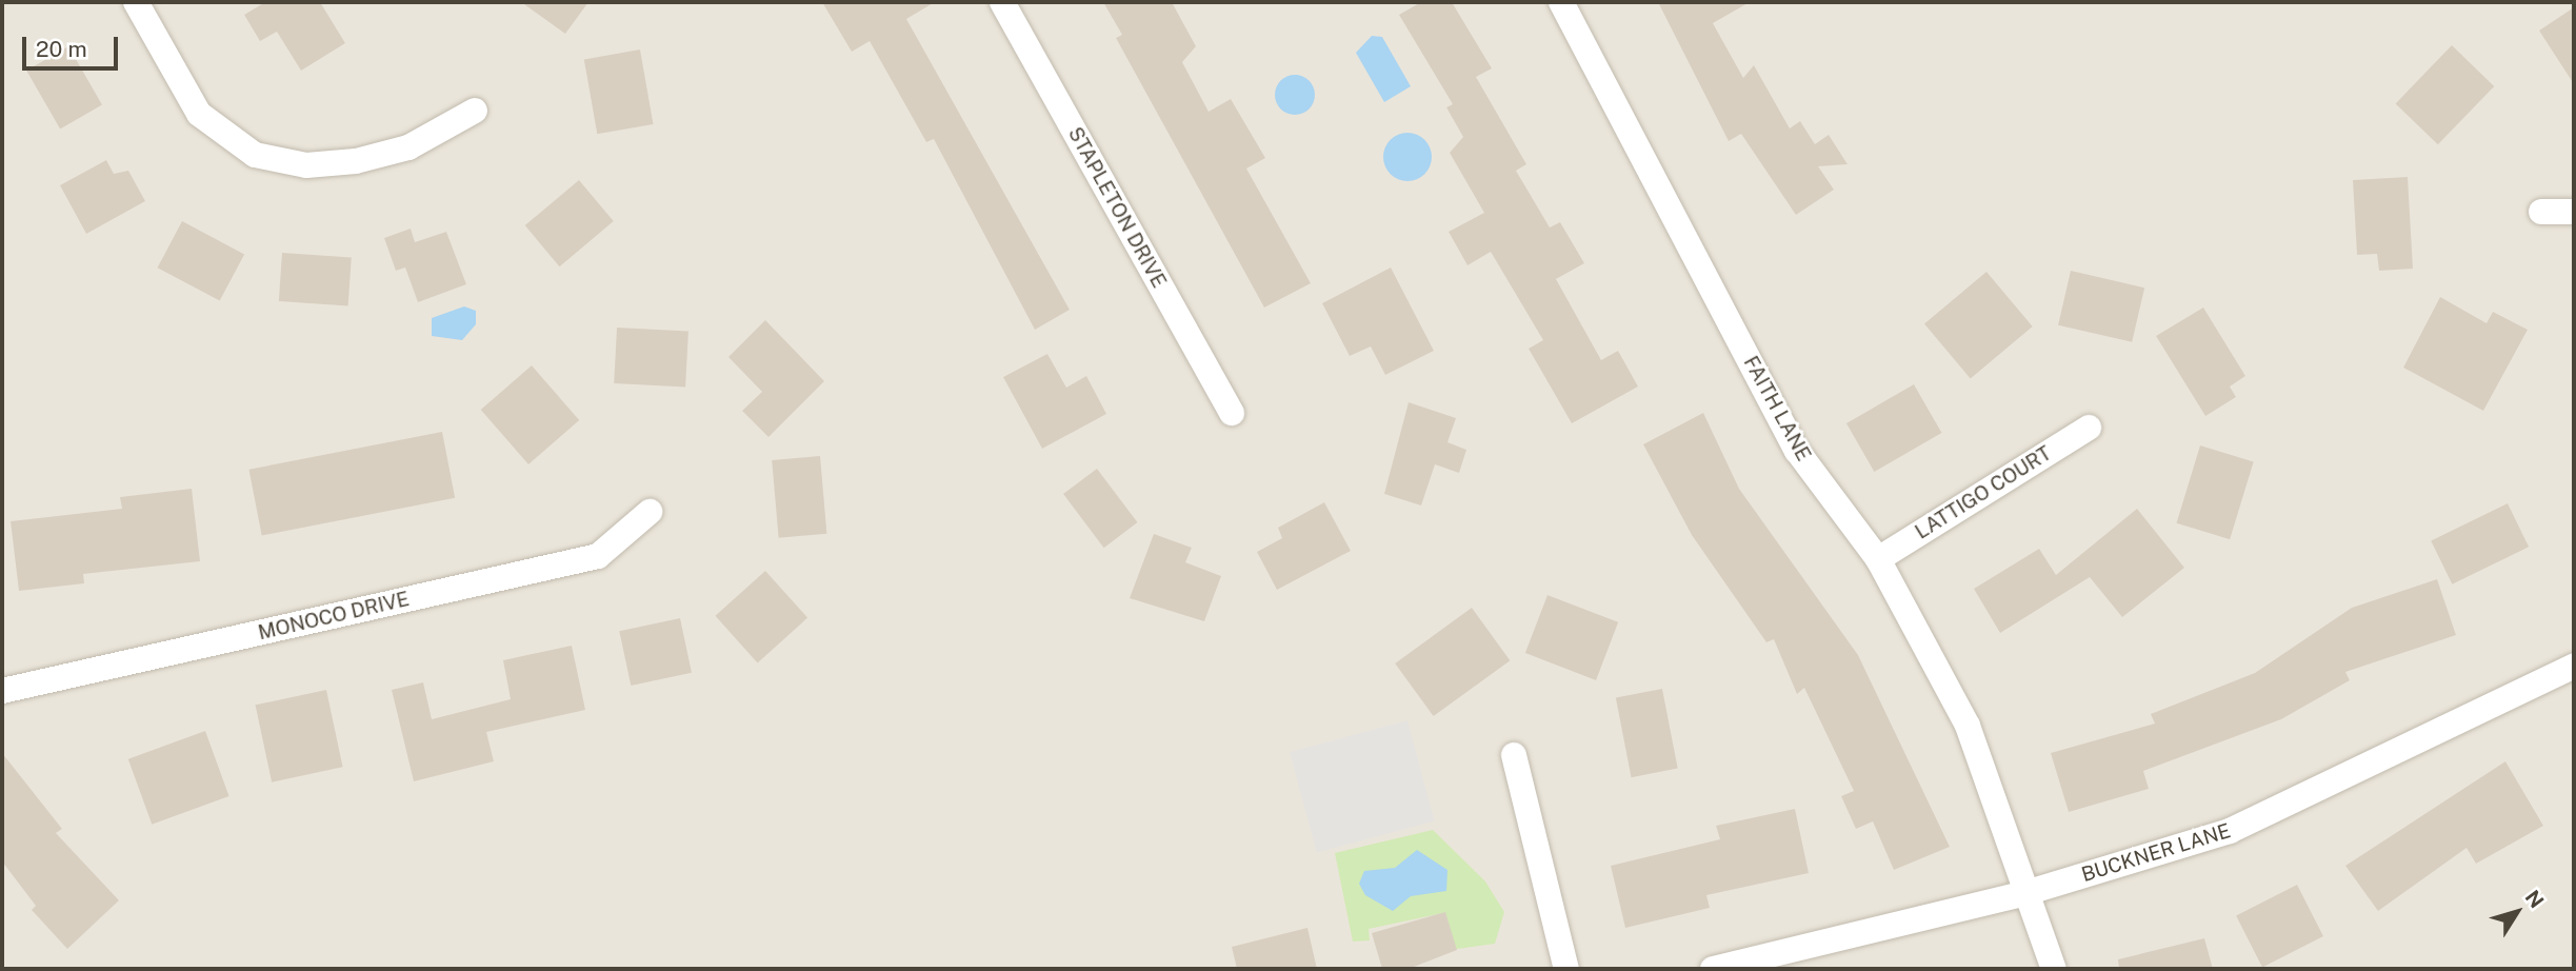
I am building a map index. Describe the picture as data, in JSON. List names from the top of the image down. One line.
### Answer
{"streets":{"street":["STAPLETON DRIVE","FAITH LANE","LATTIGO COURT","MONOCO DRIVE","BUCKNER LANE"]},"crossings":[["FAITH LANE","LATTIGO COURT"],["FAITH LANE","BUCKNER LANE"]],"scale_bar":"20 m","north":"top right"}
